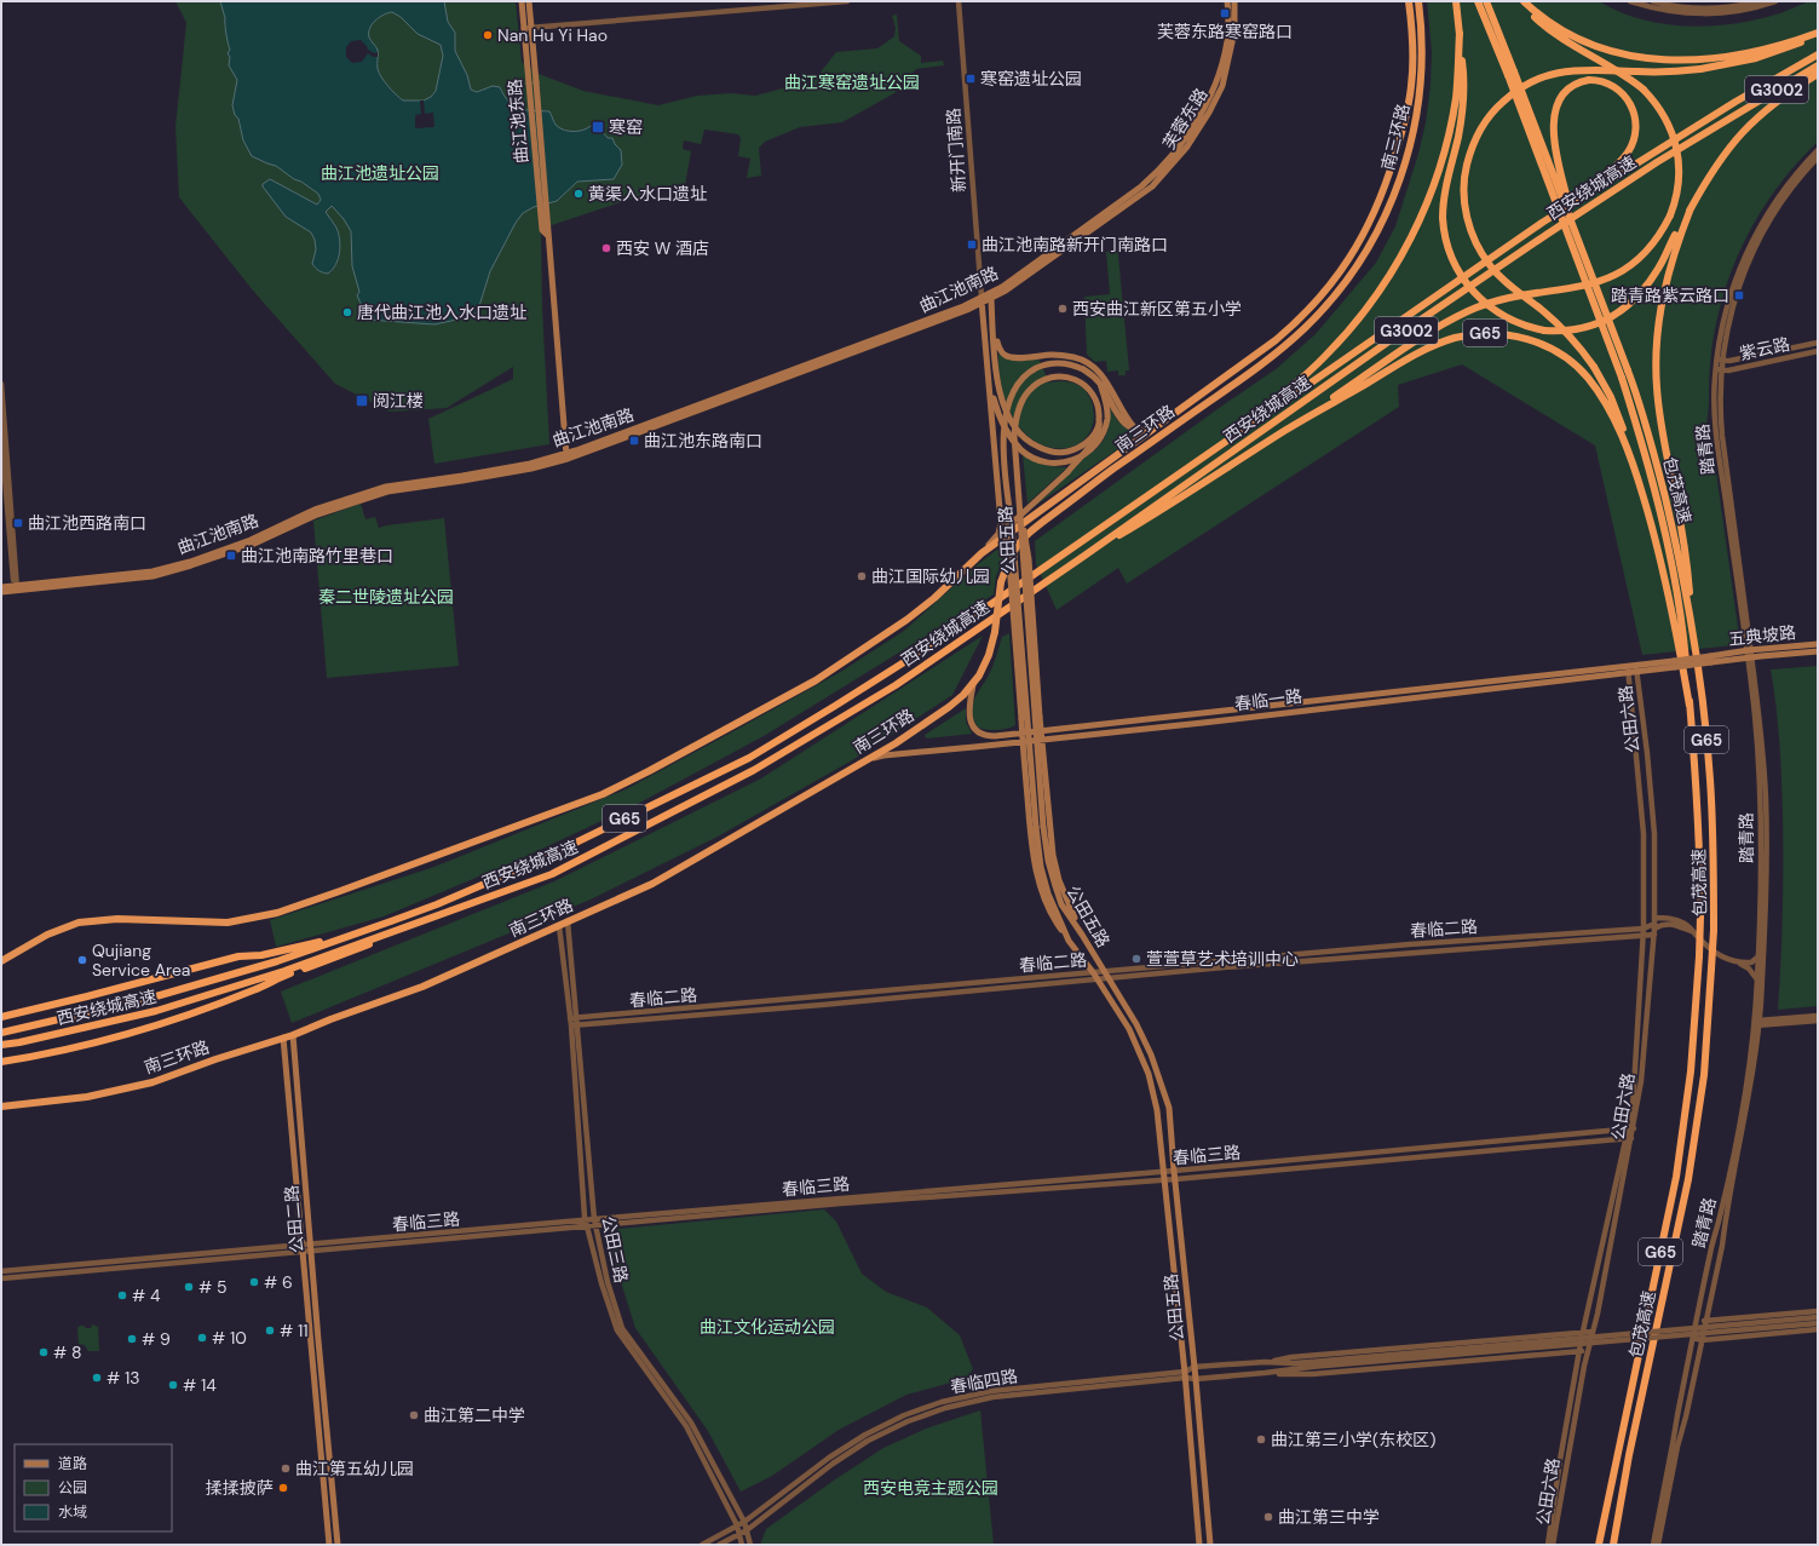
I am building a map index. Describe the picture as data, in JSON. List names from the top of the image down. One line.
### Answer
{"streets":{"highway":["G3002","南三环路","西安绕城高速","G65","包茂高速"],"main road":["芙蓉东路","曲江池东路","曲江池南路","公田五路","五典坡路","春临一路","公田二路"],"street":["新开门南路","紫云路","踏青路","公田六路","春临二路","春临三路","公田三路","春临四路"]},"crossings":[["芙蓉东路","曲江池南路"],["曲江池东路","曲江池南路"],["南三环路","春临一路"],["南三环路","公田二路"],["南三环路","公田三路"],["新开门南路","曲江池南路"],["西安绕城高速","G65"],["G65","包茂高速"],["紫云路","踏青路"],["踏青路","五典坡路"],["公田五路","春临二路"],["公田五路","春临三路"],["公田五路","春临四路"],["五典坡路","春临一路"],["春临一路","公田六路"],["公田六路","春临二路"],["公田六路","春临三路"],["春临二路","公田三路"],["春临三路","公田二路"],["春临三路","公田三路"],["公田三路","春临四路"]],"parks":["曲江寒窑遗址公园","曲江池遗址公园","秦二世陵遗址公园","曲江文化运动公园","西安电竞主题公园"],"places":{"transit":["芙蓉东路寒窑路口","寒窑遗址公园","寒窑","曲江池南路新开门南路口","踏青路紫云路口","阅江楼","曲江池东路南口","曲江池西路南口","曲江池南路竹里巷口"],"other":["Nan Hu Yi Hao","黄渠入水口遗址","西安 W 酒店","西安曲江新区第五小学","唐代曲江池入水口遗址","曲江国际幼儿园","萱萱草艺术培训中心","Qujiang Service Area","# 6","# 5","# 4","# 11","# 10","# 9","# 8","# 13","# 14","曲江第二中学","曲江第三小学(东校区)","曲江第五幼儿园","揉揉披萨","曲江第三中学"]},"legend":["道路","公园","水域"]}
